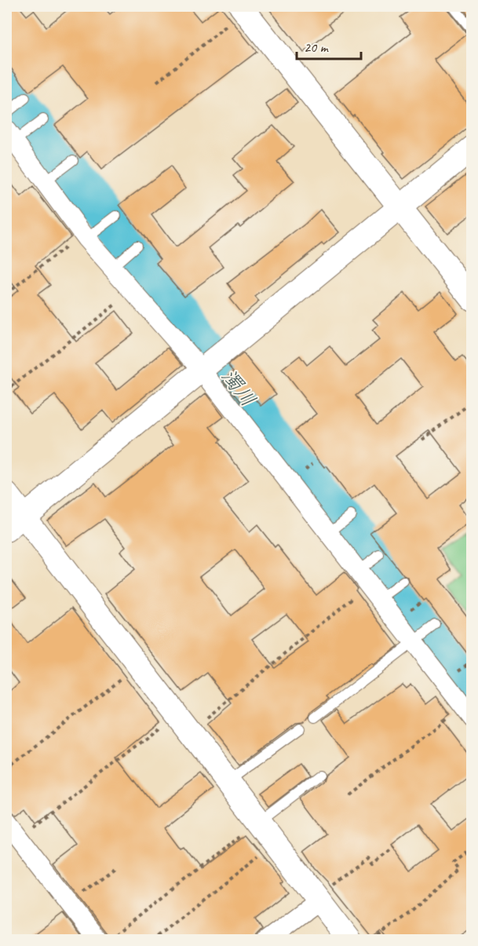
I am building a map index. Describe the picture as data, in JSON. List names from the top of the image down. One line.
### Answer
{"water":["濁川"],"scale_bar":"20 m"}
